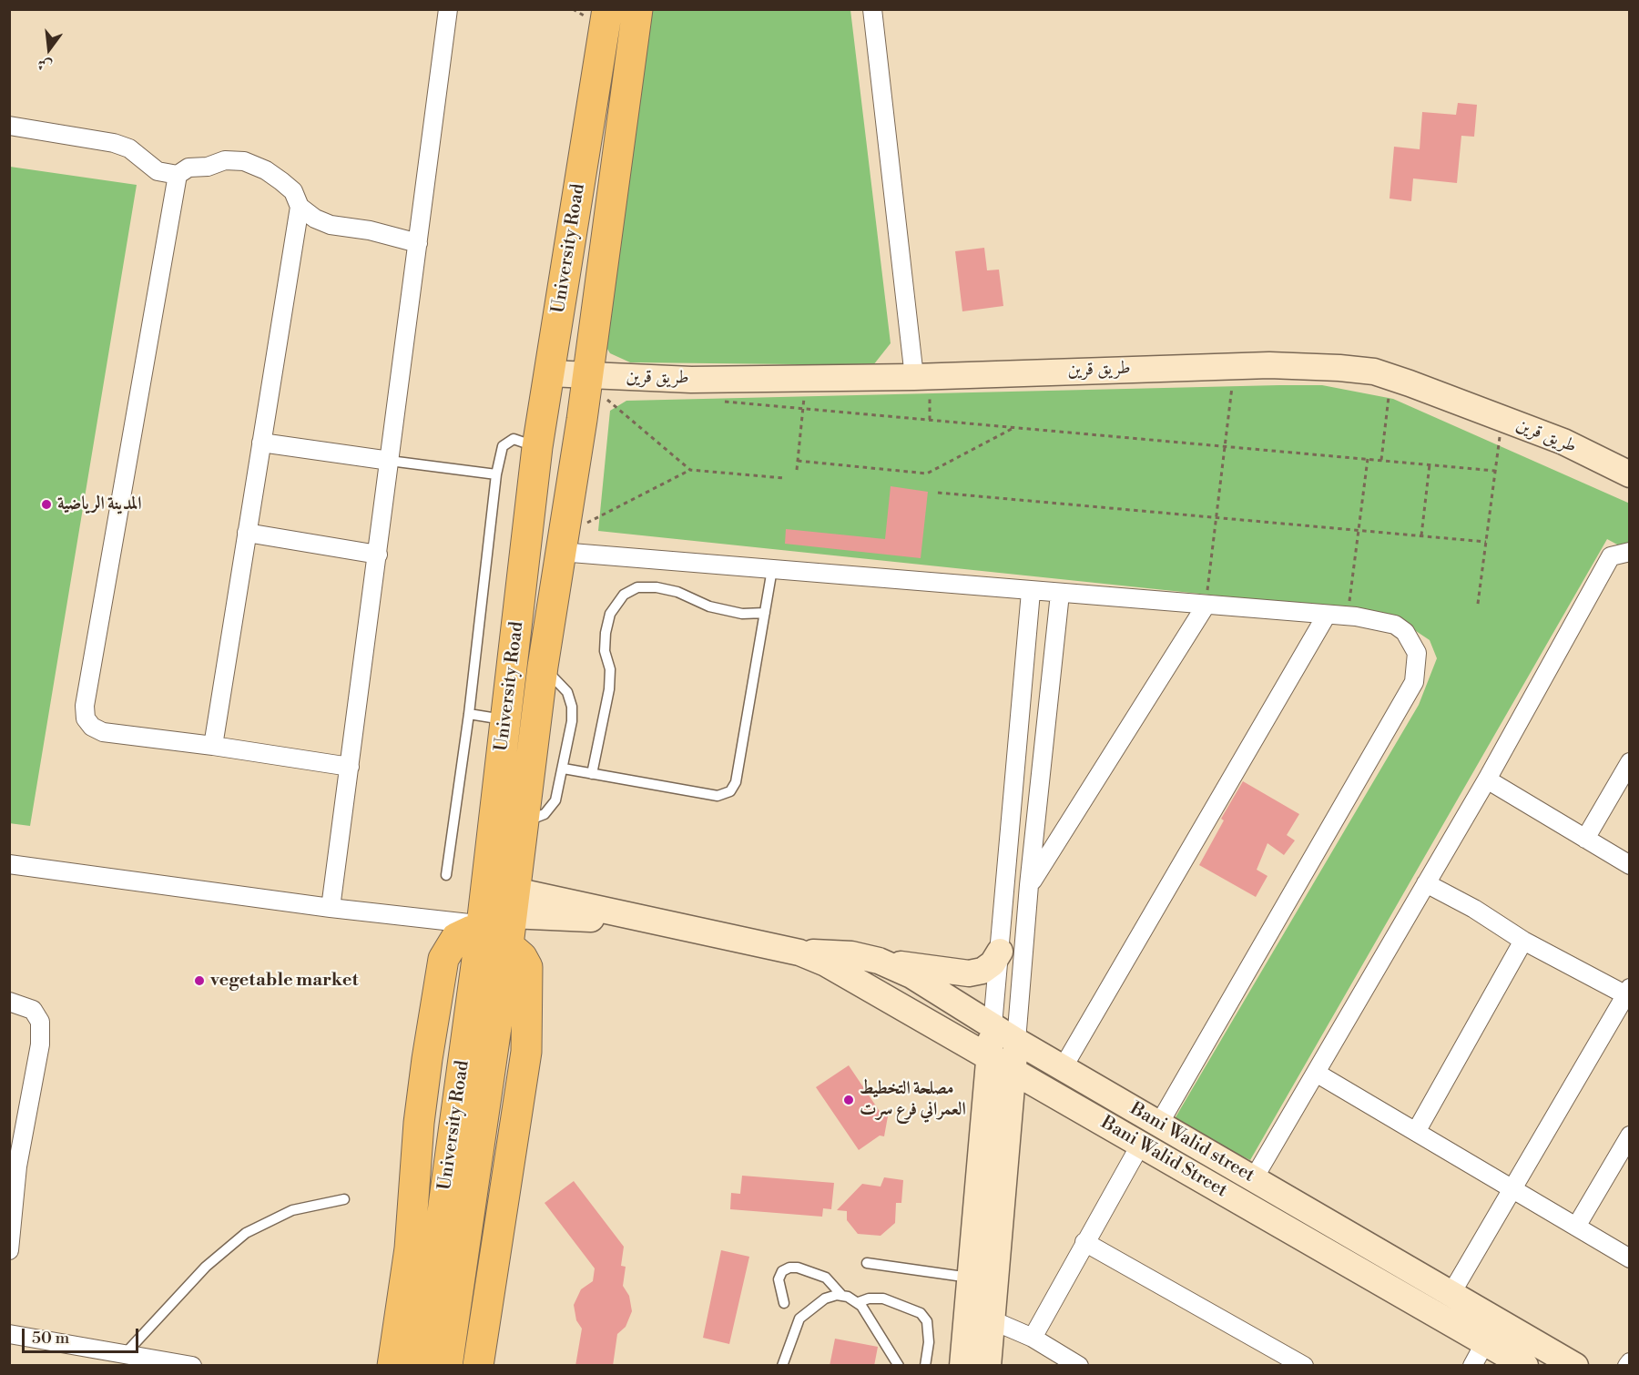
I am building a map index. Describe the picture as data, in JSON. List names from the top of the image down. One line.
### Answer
{"streets":{"highway":["University Road"],"street":["طريق قرين","Bani Walid street","Bani Walid Street"]},"crossings":[["University Road","طريق قرين"],["Bani Walid street","Bani Walid Street"]],"places":["المدينة الرياضية","vegetable market","مصلحة التخطيط العمراني فرع سرت"],"scale_bar":"50 m","north":"bottom"}
